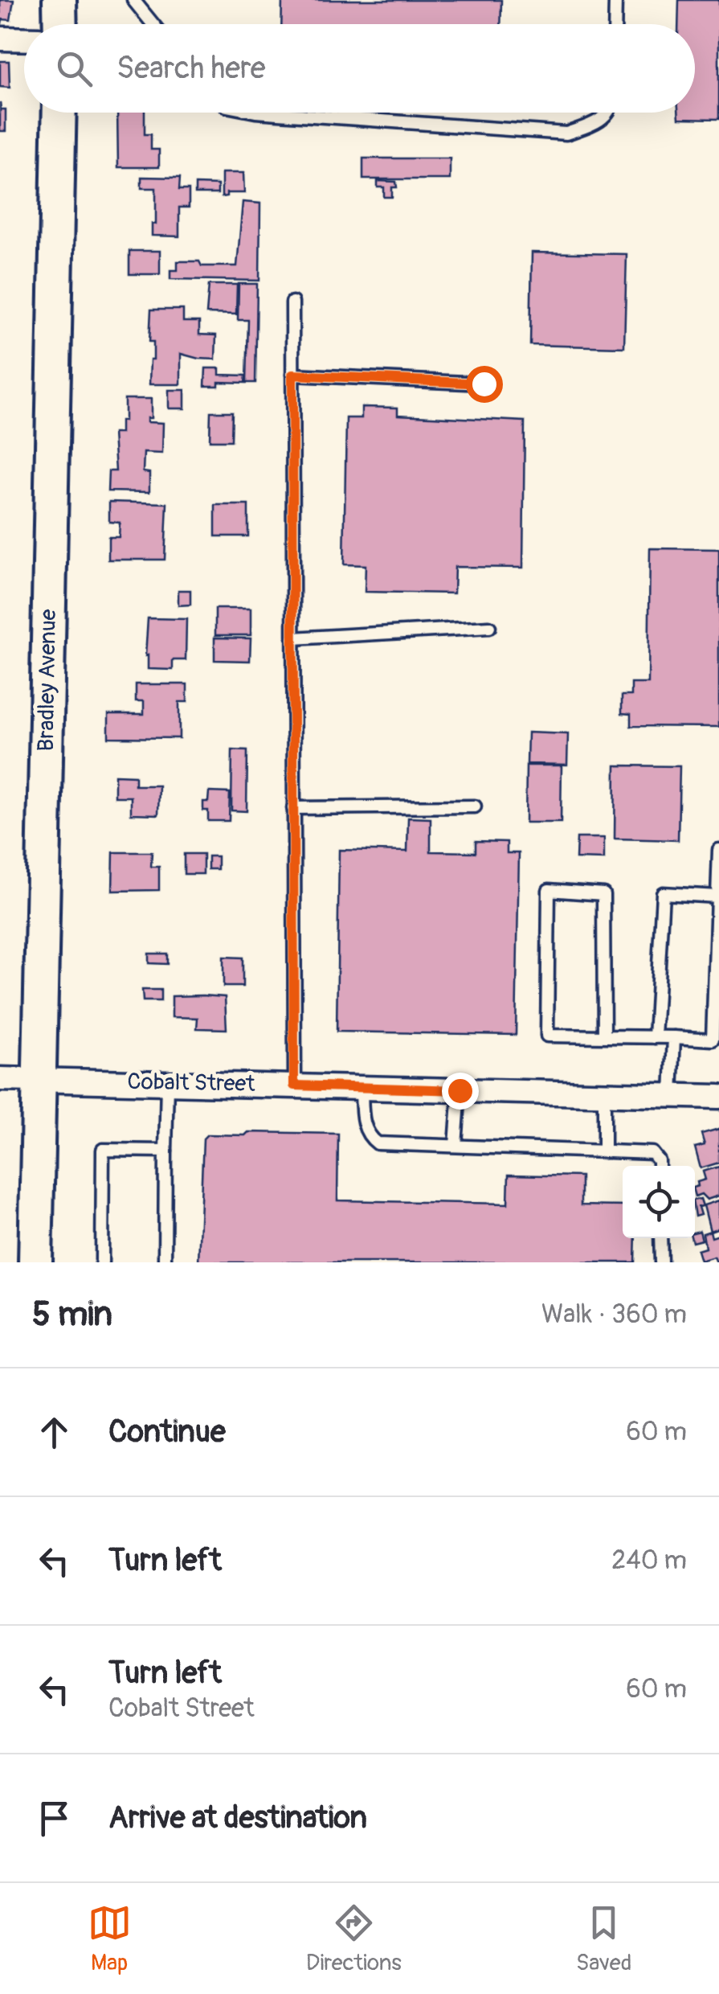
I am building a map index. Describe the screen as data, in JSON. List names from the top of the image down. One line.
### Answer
{"streets":{"street":["Bradley Avenue","Cobalt Street"]},"crossings":[["Bradley Avenue","Cobalt Street"]],"page":{"search":"Search here","heading":["5 min","Walk · 360 m"],"list":[["Continue","60 m"],["Turn left","240 m"],["Turn left","Cobalt Street","60 m"],"Arrive at destination"],"nav":["Map","Directions","Saved"]}}
